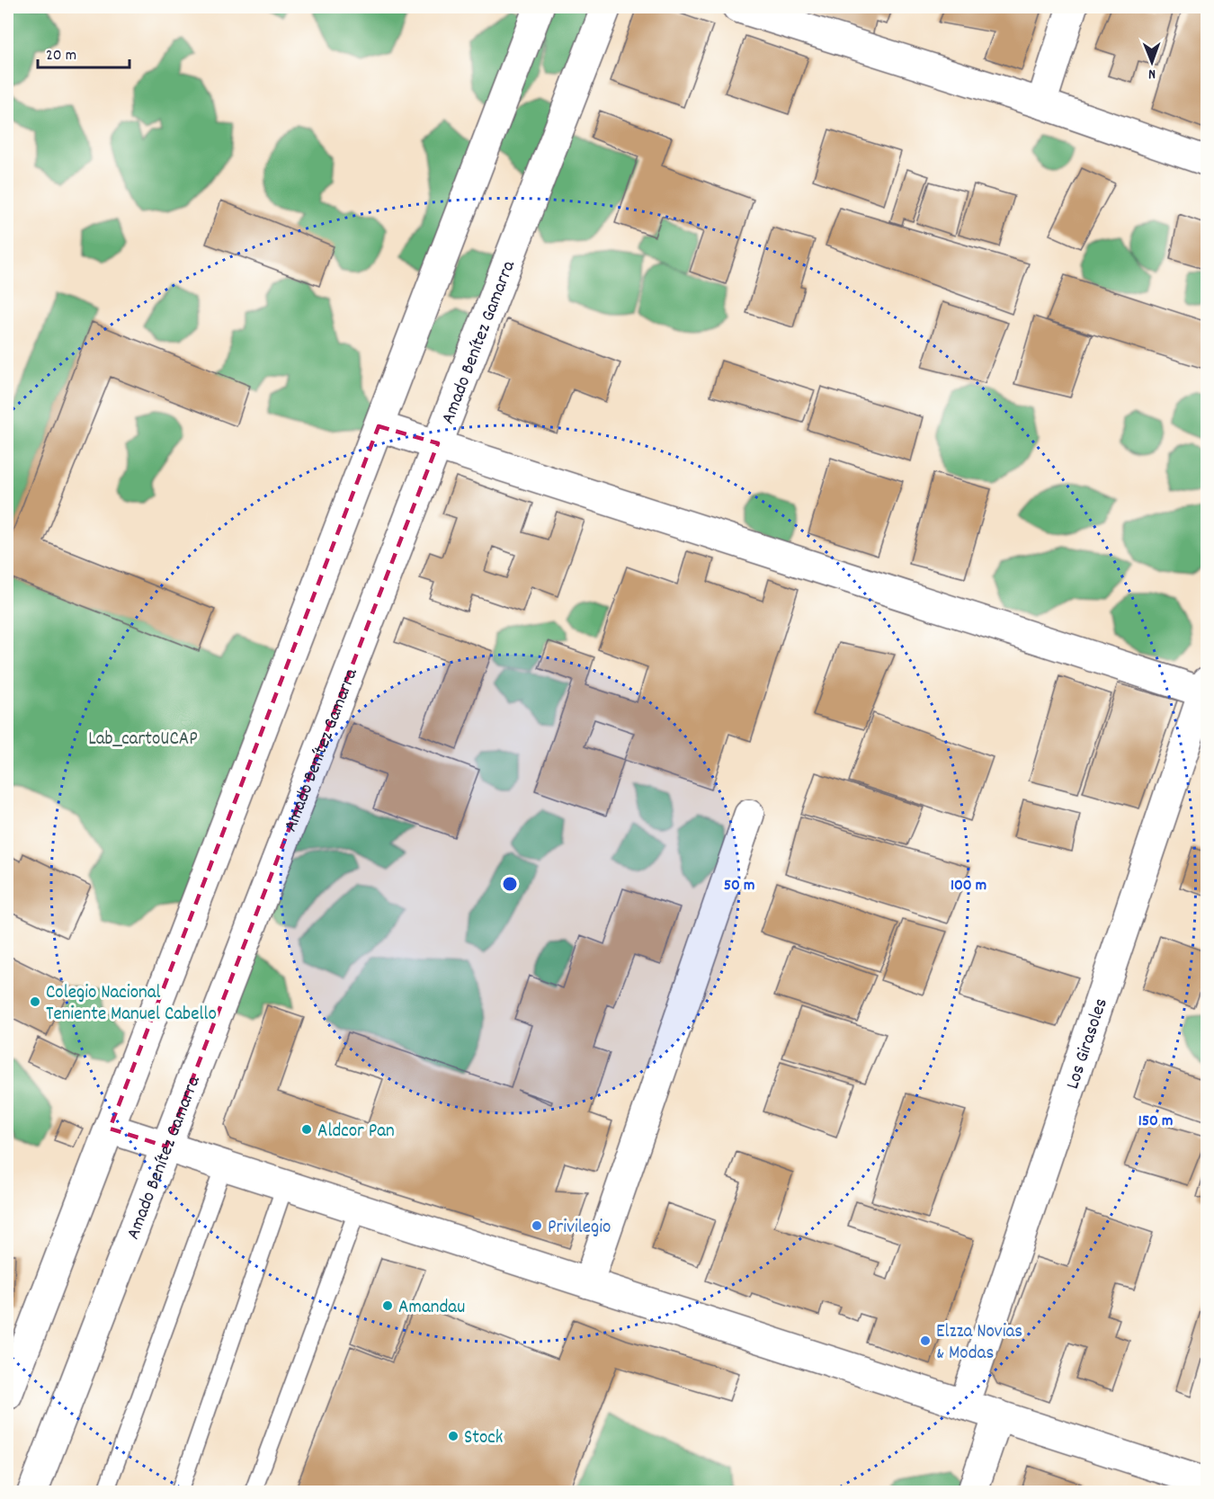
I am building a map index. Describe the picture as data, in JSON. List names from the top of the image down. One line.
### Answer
{"streets":{"street":["Amado Benítez Gamarra","Los Girasoles"]},"parks":["Lab_cartoUCAP"],"places":["Colegio Nacional Teniente Manuel Cabello","Aldcor Pan","Privilegio","Amandau","Elzza Novias & Modas","Stock"],"scale_bar":"20 m","north":"bottom","rings":["50 m","100 m","150 m"]}
